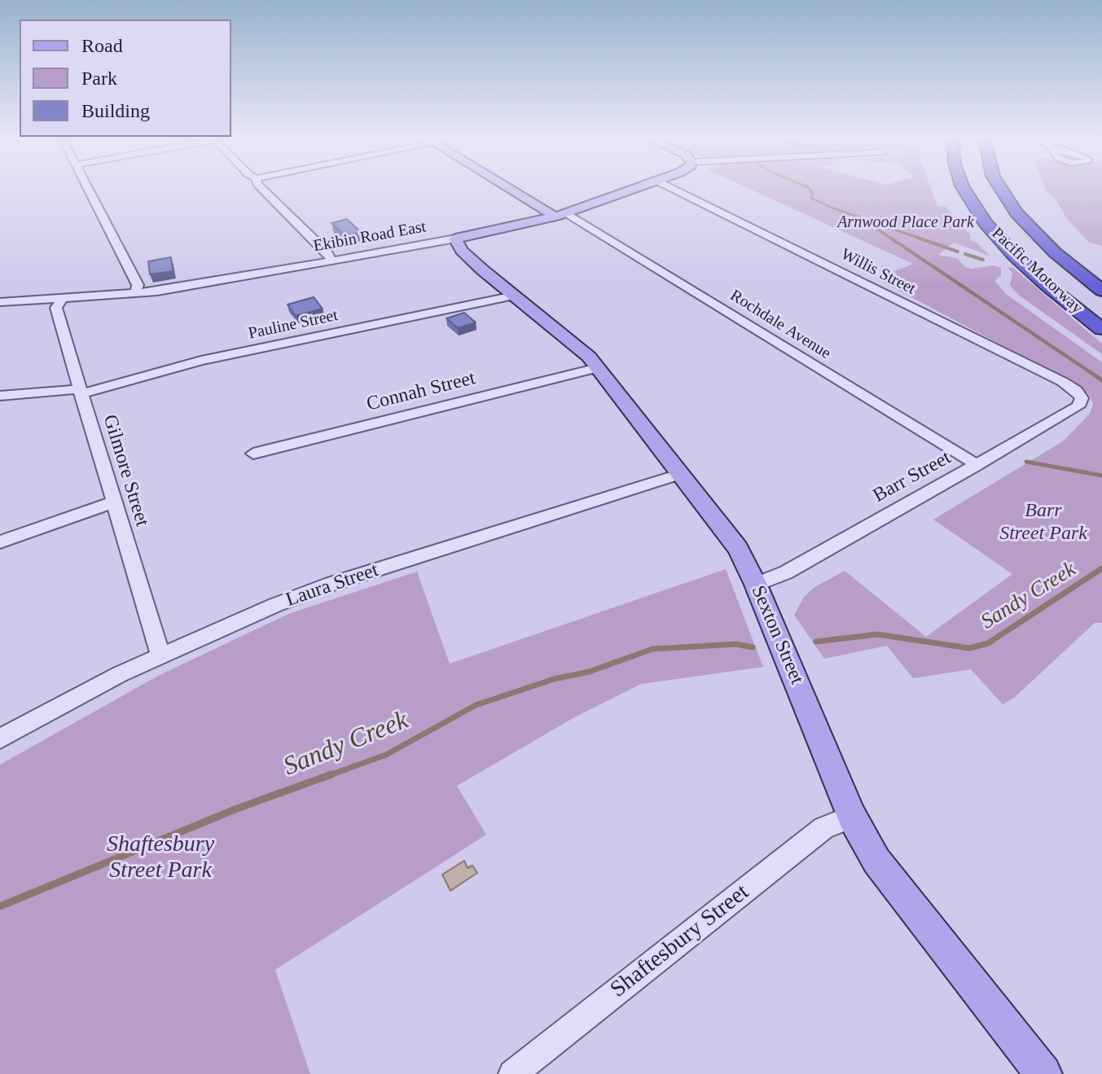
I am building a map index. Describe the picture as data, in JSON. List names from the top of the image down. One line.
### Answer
{"streets":{"highway":["Pacific Motorway"],"main road":["Ekibin Road East","Sexton Street"],"street":["Willis Street","Pauline Street","Rochdale Avenue","Connah Street","Gilmore Street","Barr Street","Laura Street","Shaftesbury Street"]},"crossings":[["Ekibin Road East","Rochdale Avenue"],["Ekibin Road East","Gilmore Street"],["Ekibin Road East","Sexton Street"],["Willis Street","Barr Street"],["Pauline Street","Gilmore Street"],["Pauline Street","Sexton Street"],["Rochdale Avenue","Barr Street"],["Connah Street","Sexton Street"],["Gilmore Street","Laura Street"],["Barr Street","Sexton Street"],["Laura Street","Sexton Street"],["Sexton Street","Shaftesbury Street"]],"water":["Sandy Creek"],"parks":["Arnwood Place Park","Barr Street Park","Shaftesbury Street Park"],"legend":["Road","Park","Building"]}
